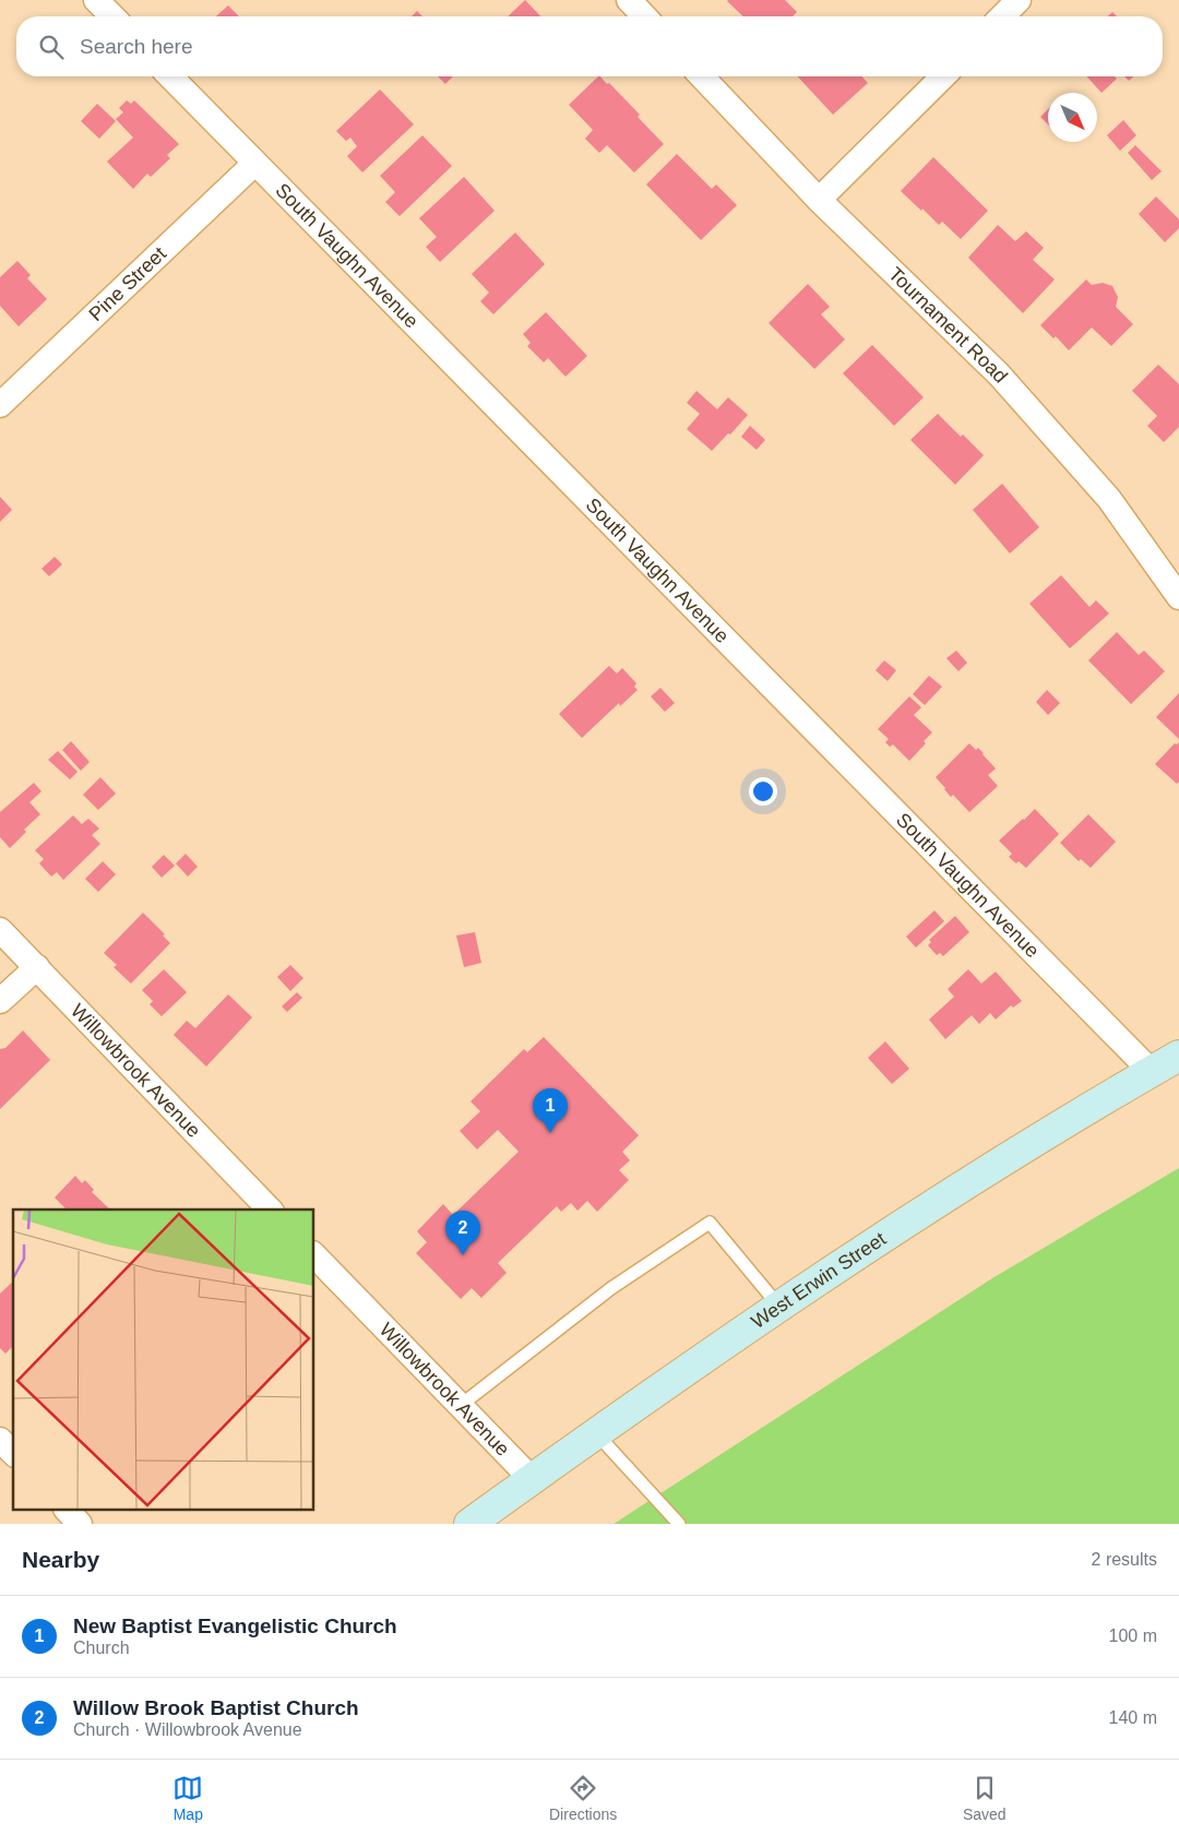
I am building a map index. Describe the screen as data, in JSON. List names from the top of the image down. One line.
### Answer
{"streets":{"main road":["West Erwin Street"],"street":["South Vaughn Avenue","Pine Street","Tournament Road","Willowbrook Avenue"]},"crossings":[["South Vaughn Avenue","Pine Street"],["South Vaughn Avenue","West Erwin Street"],["Willowbrook Avenue","West Erwin Street"]],"north":"bottom right","page":{"search":"Search here","pins":["1","2"],"heading":["Nearby","2 results"],"list":[{"mark":"1","name":"New Baptist Evangelistic Church","note":"Church","value":"100 m"},{"mark":"2","name":"Willow Brook Baptist Church","note":"Church · Willowbrook Avenue","value":"140 m"}],"nav":["Map","Directions","Saved"]}}
